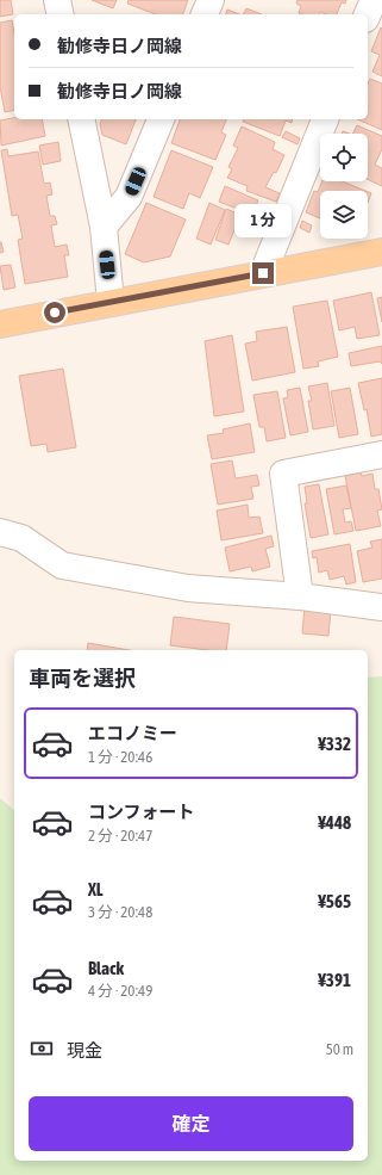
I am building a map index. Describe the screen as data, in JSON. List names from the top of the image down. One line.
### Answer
{"page":{"banner":["勧修寺日ノ岡線","勧修寺日ノ岡線"],"bubble":"1 分","heading":"車両を選択","list":[{"name":"エコノミー","note":"1 分 · 20:46","value":"¥332"},{"name":"コンフォート","note":"2 分 · 20:47","value":"¥448"},{"name":"XL","note":"3 分 · 20:48","value":"¥565"},{"name":"Black","note":"4 分 · 20:49","value":"¥391"}],"pay":["現金","50 m"],"buttons":"確定"}}
